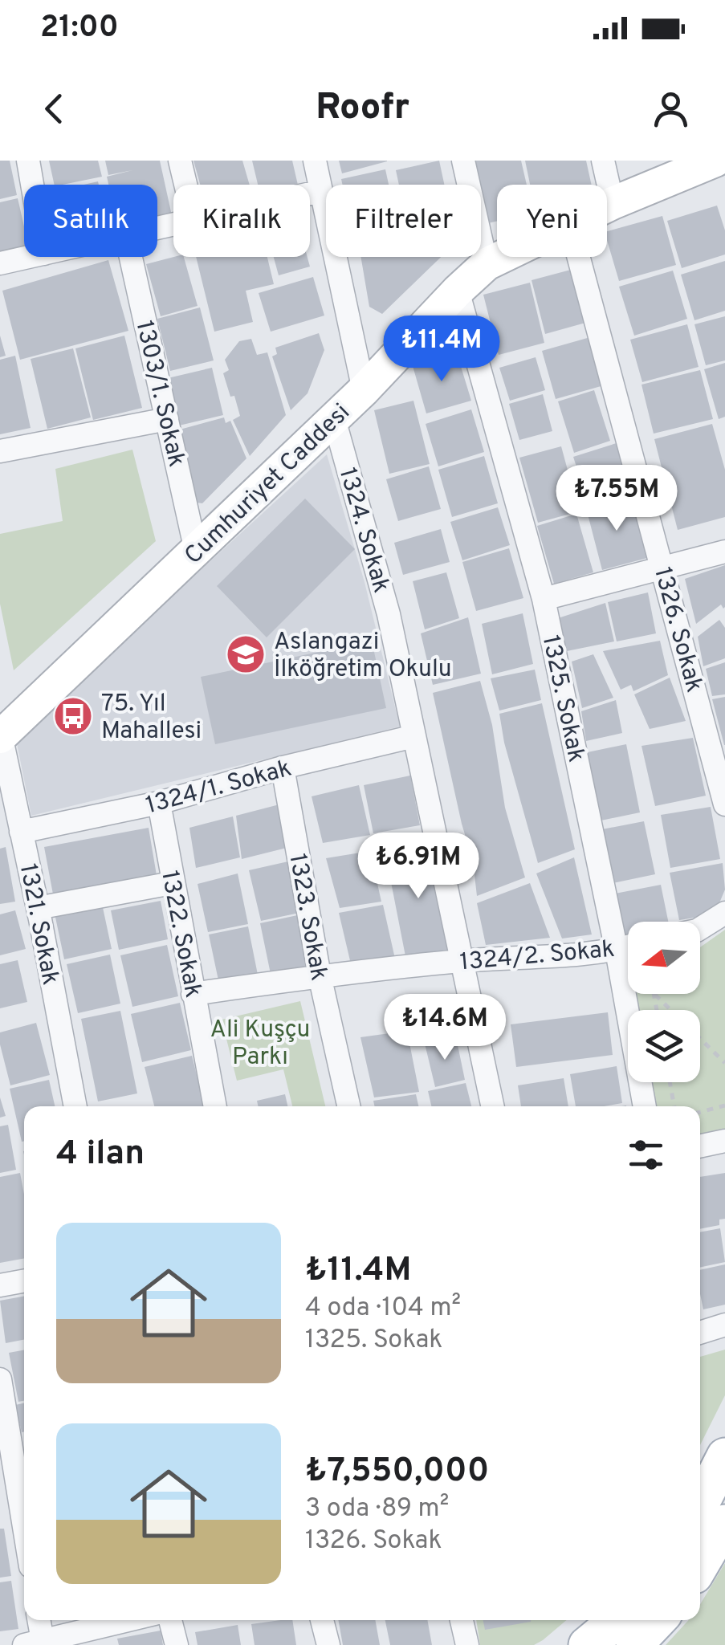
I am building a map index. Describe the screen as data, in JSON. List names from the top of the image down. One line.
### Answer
{"streets":{"main road":["Cumhuriyet Caddesi"],"street":["1303/1. Sokak","1324. Sokak","1326. Sokak","1325. Sokak","1324/1. Sokak","1323. Sokak","1321. Sokak","1322. Sokak","1324/2. Sokak"]},"crossings":[["1303/1. Sokak","Cumhuriyet Caddesi"],["Cumhuriyet Caddesi","1324. Sokak"],["Cumhuriyet Caddesi","1325. Sokak"],["Cumhuriyet Caddesi","1321. Sokak"],["1324. Sokak","1324/1. Sokak"],["1324. Sokak","1324/2. Sokak"],["1325. Sokak","1324/2. Sokak"],["1324/1. Sokak","1323. Sokak"],["1324/1. Sokak","1321. Sokak"],["1324/1. Sokak","1322. Sokak"],["1323. Sokak","1324/2. Sokak"],["1322. Sokak","1324/2. Sokak"]],"parks":["Ali Kuşçu Parkı"],"places":{"school or university":["Aslangazi İlköğretim Okulu"],"bus stop":["75. Yıl Mahallesi"]},"north":"left","page":{"status":"21:00","header":"Roofr","chip":["Satılık","Kiralık","Filtreler","Yeni"],"price":["₺11.4M","₺7.55M","₺6.91M","₺14.6M"],"heading":"4 ilan","list":[{"name":"₺11.4M","note":"4 oda · 104 m² · 1325. Sokak"},{"name":"₺7,550,000","note":"3 oda · 89 m² · 1326. Sokak"}]}}
